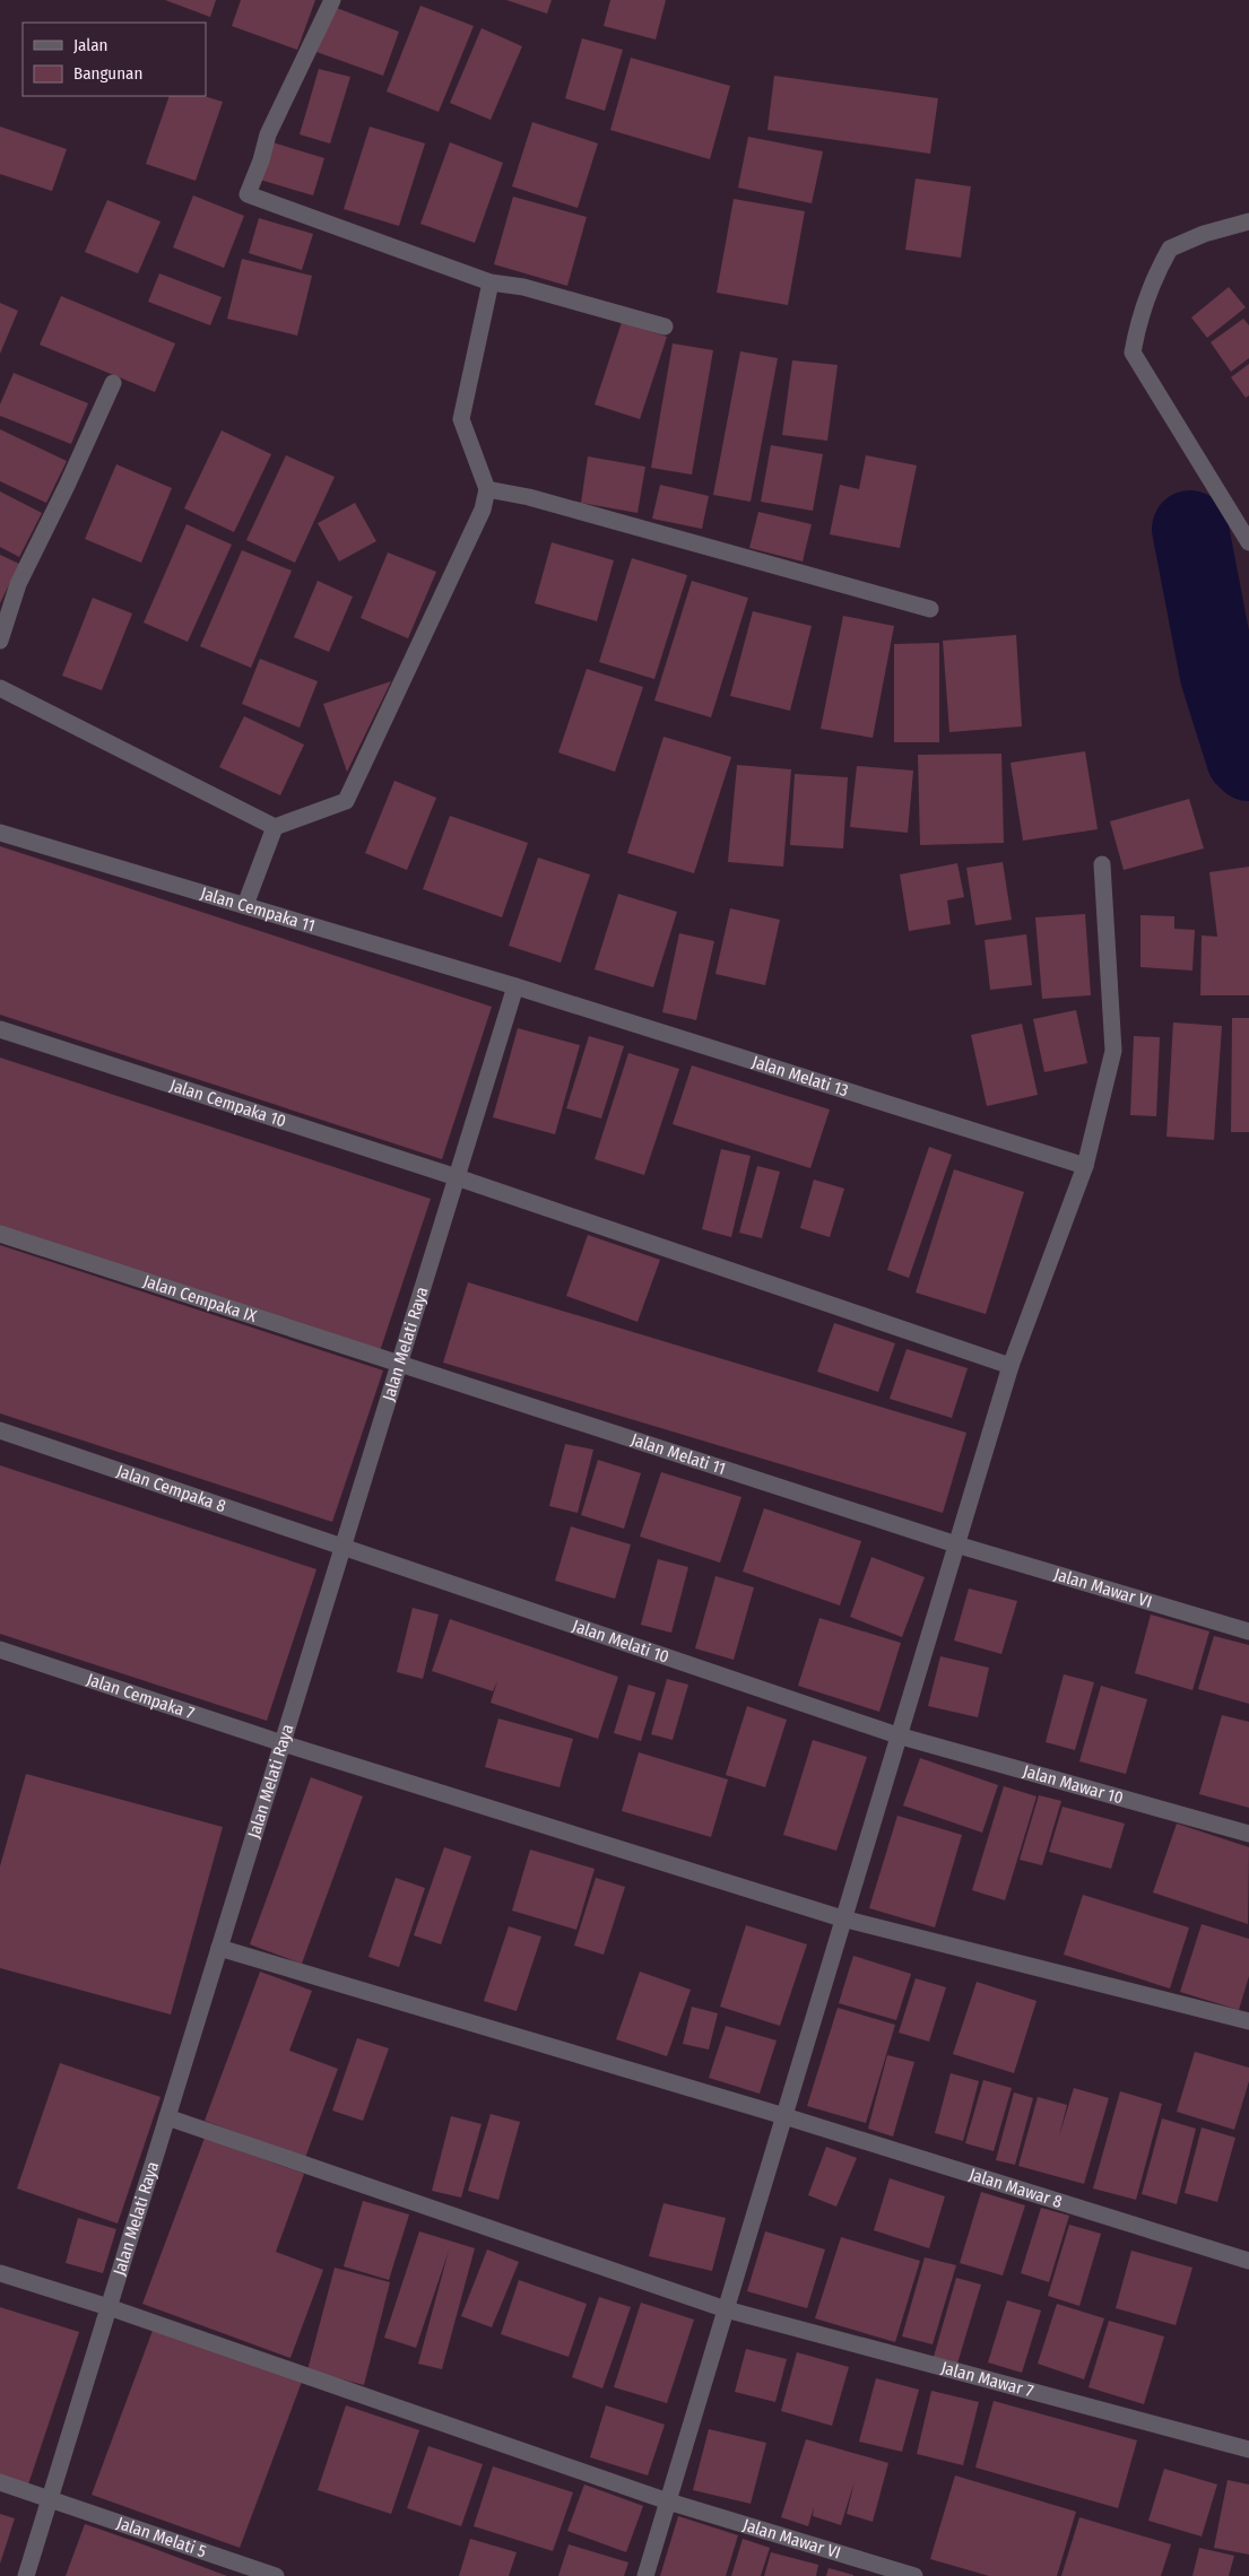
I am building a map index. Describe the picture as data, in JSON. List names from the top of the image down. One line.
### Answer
{"streets":{"street":["Jalan Cempaka 11","Jalan Melati 13","Jalan Cempaka 10","Jalan Cempaka IX","Jalan Melati Raya","Jalan Melati 11","Jalan Cempaka 8","Jalan Mawar VI","Jalan Melati 10","Jalan Cempaka 7","Jalan Mawar 10","Jalan Mawar 8","Jalan Mawar 7","Jalan Melati 5"]},"crossings":[["Jalan Cempaka 11","Jalan Melati 13"],["Jalan Cempaka 11","Jalan Melati Raya"],["Jalan Melati 13","Jalan Melati Raya"],["Jalan Cempaka 10","Jalan Melati Raya"],["Jalan Cempaka IX","Jalan Melati Raya"],["Jalan Cempaka IX","Jalan Melati 11"],["Jalan Melati Raya","Jalan Melati 11"],["Jalan Melati Raya","Jalan Cempaka 8"],["Jalan Melati Raya","Jalan Mawar VI"],["Jalan Melati Raya","Jalan Melati 10"],["Jalan Melati Raya","Jalan Cempaka 7"],["Jalan Melati Raya","Jalan Mawar 8"],["Jalan Melati Raya","Jalan Mawar 7"],["Jalan Melati Raya","Jalan Melati 5"],["Jalan Melati 11","Jalan Mawar VI"],["Jalan Cempaka 8","Jalan Melati 10"],["Jalan Melati 10","Jalan Mawar 10"]],"legend":["Jalan","Bangunan"]}
